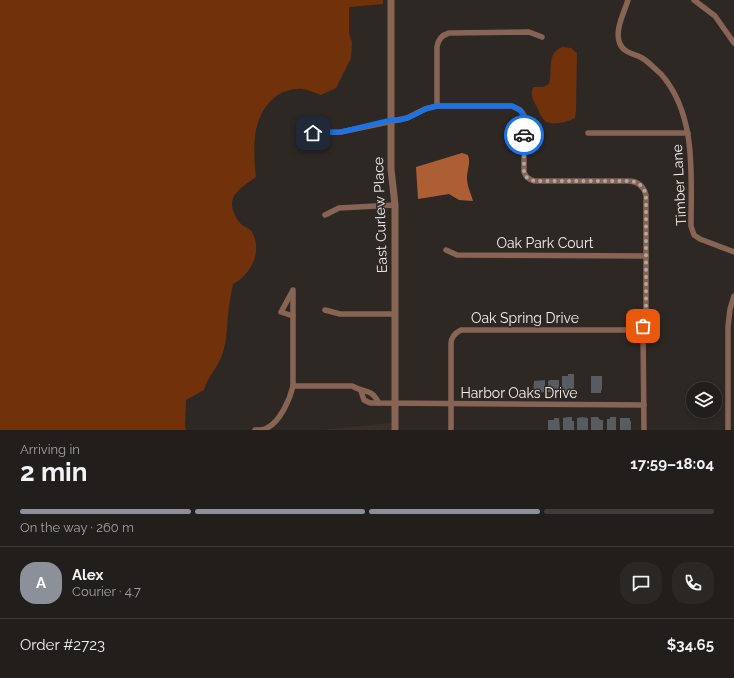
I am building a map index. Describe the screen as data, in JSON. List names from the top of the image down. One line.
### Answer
{"streets":{"street":["Timber Lane","East Curlew Place","Oak Park Court","Oak Spring Drive","Harbor Oaks Drive"]},"crossings":[["East Curlew Place","Harbor Oaks Drive"],["Oak Spring Drive","Harbor Oaks Drive"]],"page":{"heading":["2 min","Arriving in","17:59–18:04"],"panel":["Alex","Courier · 4.7","Order #2723","$34.65"],"bar":"On the way · 260 m","round":"A"}}
